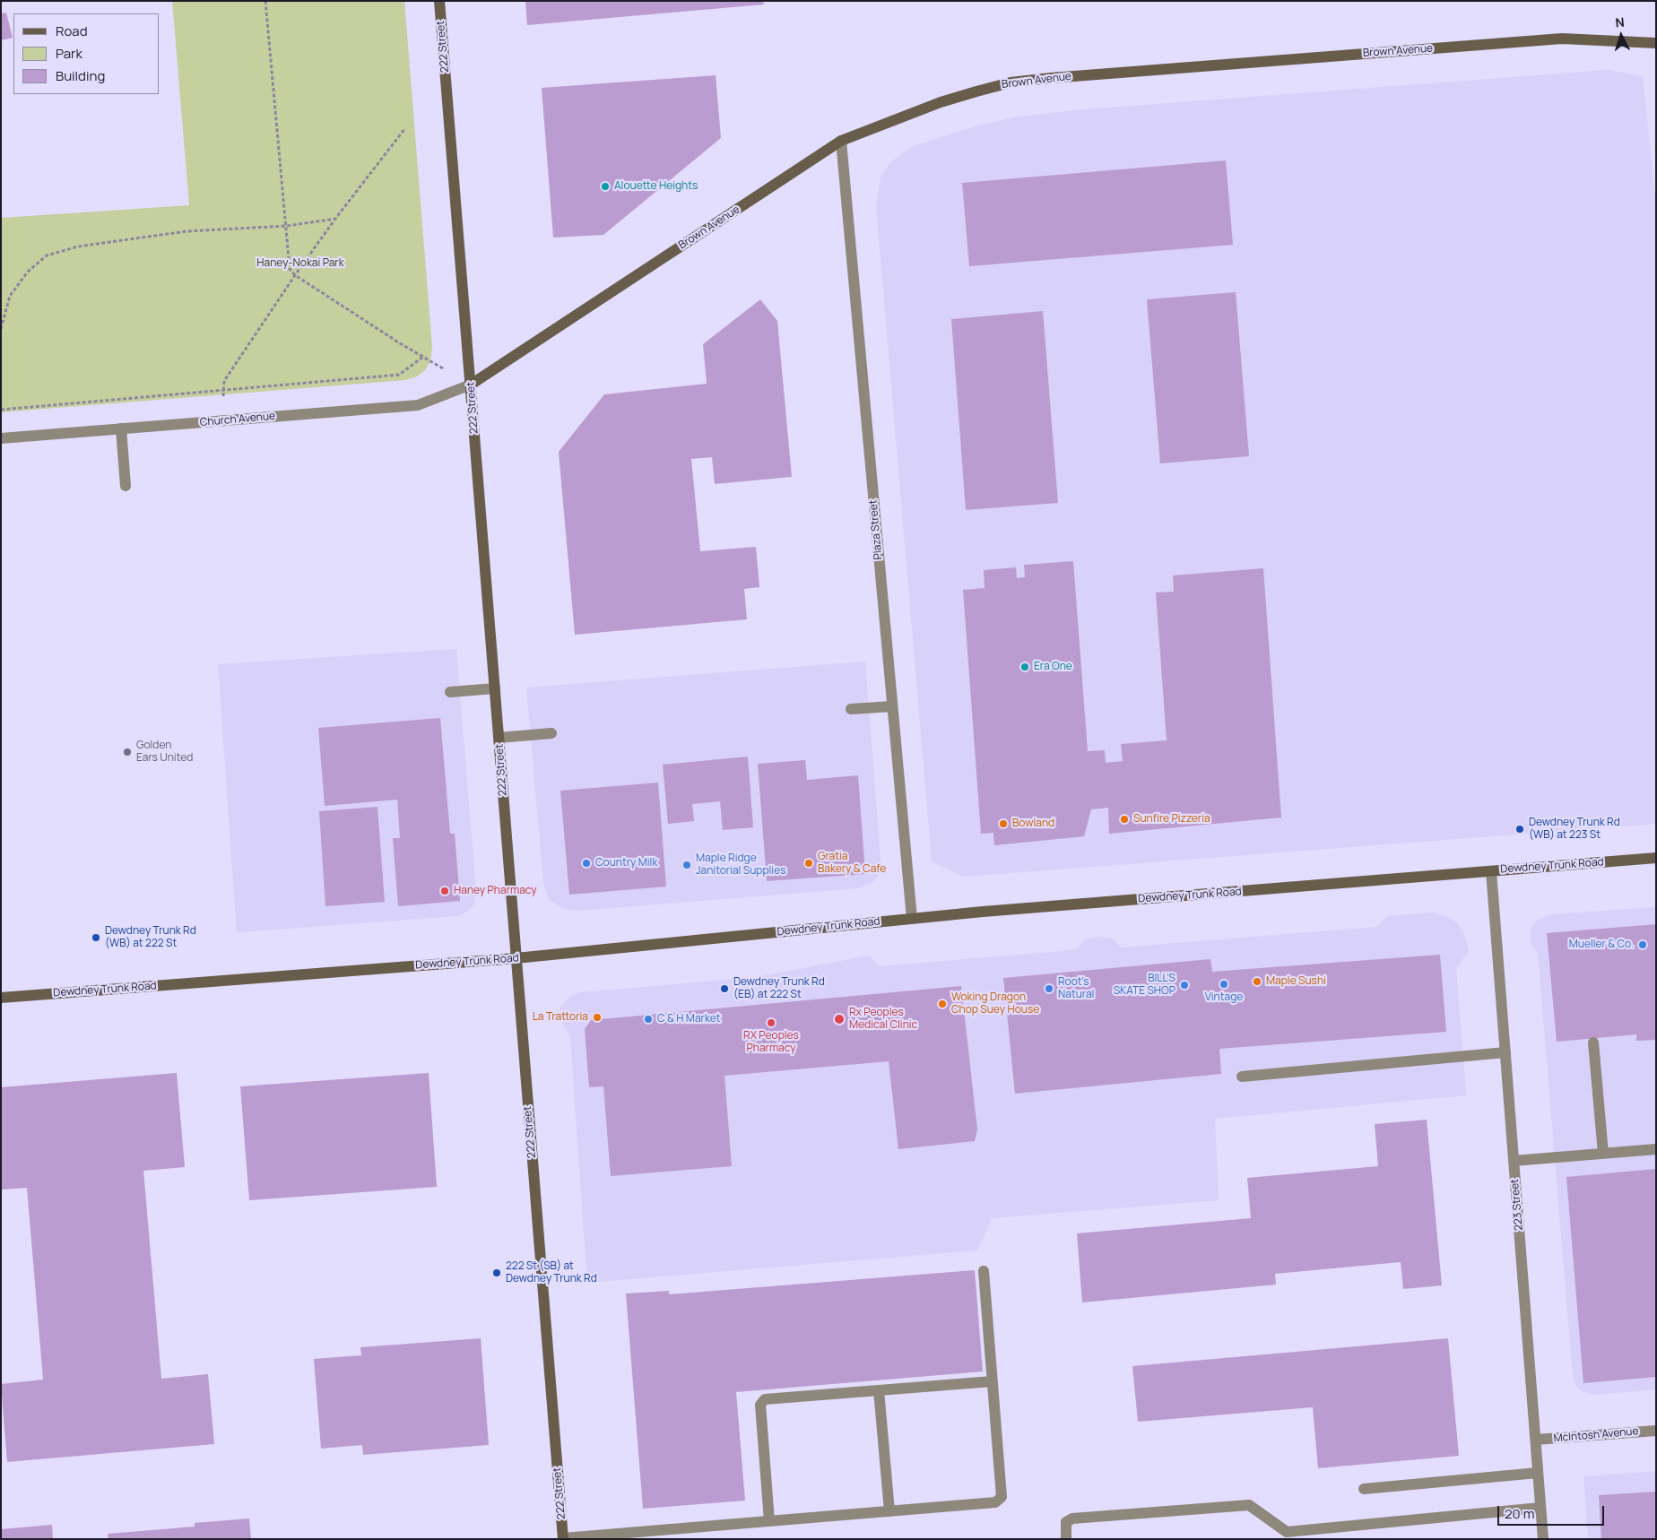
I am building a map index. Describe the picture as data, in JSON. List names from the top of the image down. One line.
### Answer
{"streets":{"main road":["222 Street","Brown Avenue","Dewdney Trunk Road"],"street":["Church Avenue","Plaza Street","223 Street","McIntosh Avenue"]},"crossings":[["222 Street","Brown Avenue"],["222 Street","Church Avenue"],["222 Street","Dewdney Trunk Road"],["Brown Avenue","Church Avenue"],["Brown Avenue","Plaza Street"],["Plaza Street","Dewdney Trunk Road"],["Dewdney Trunk Road","223 Street"],["223 Street","McIntosh Avenue"]],"parks":["Haney-Nokai Park"],"places":["Alouette Heights","Era One","Golden Ears United","Sunfire Pizzeria","Bowland","Dewdney Trunk Rd (WB) at 223 St","Country Milk","Gratia Bakery & Cafe","Maple Ridge Janitorial Supplies","Haney Pharmacy","Dewdney Trunk Rd (WB) at 222 St","Mueller & Co.","Maple Sushi","Vintage","BILL’S SKATE SHOP","Dewdney Trunk Rd (EB) at 222 St","Root's Natural","Woking Dragon Chop Suey House","La Trattoria","C & H Market","Rx Peoples Medical Clinic","RX Peoples Pharmacy","222 St (SB) at Dewdney Trunk Rd"],"legend":["Road","Park","Building"],"scale_bar":"20 m","north":"top"}
